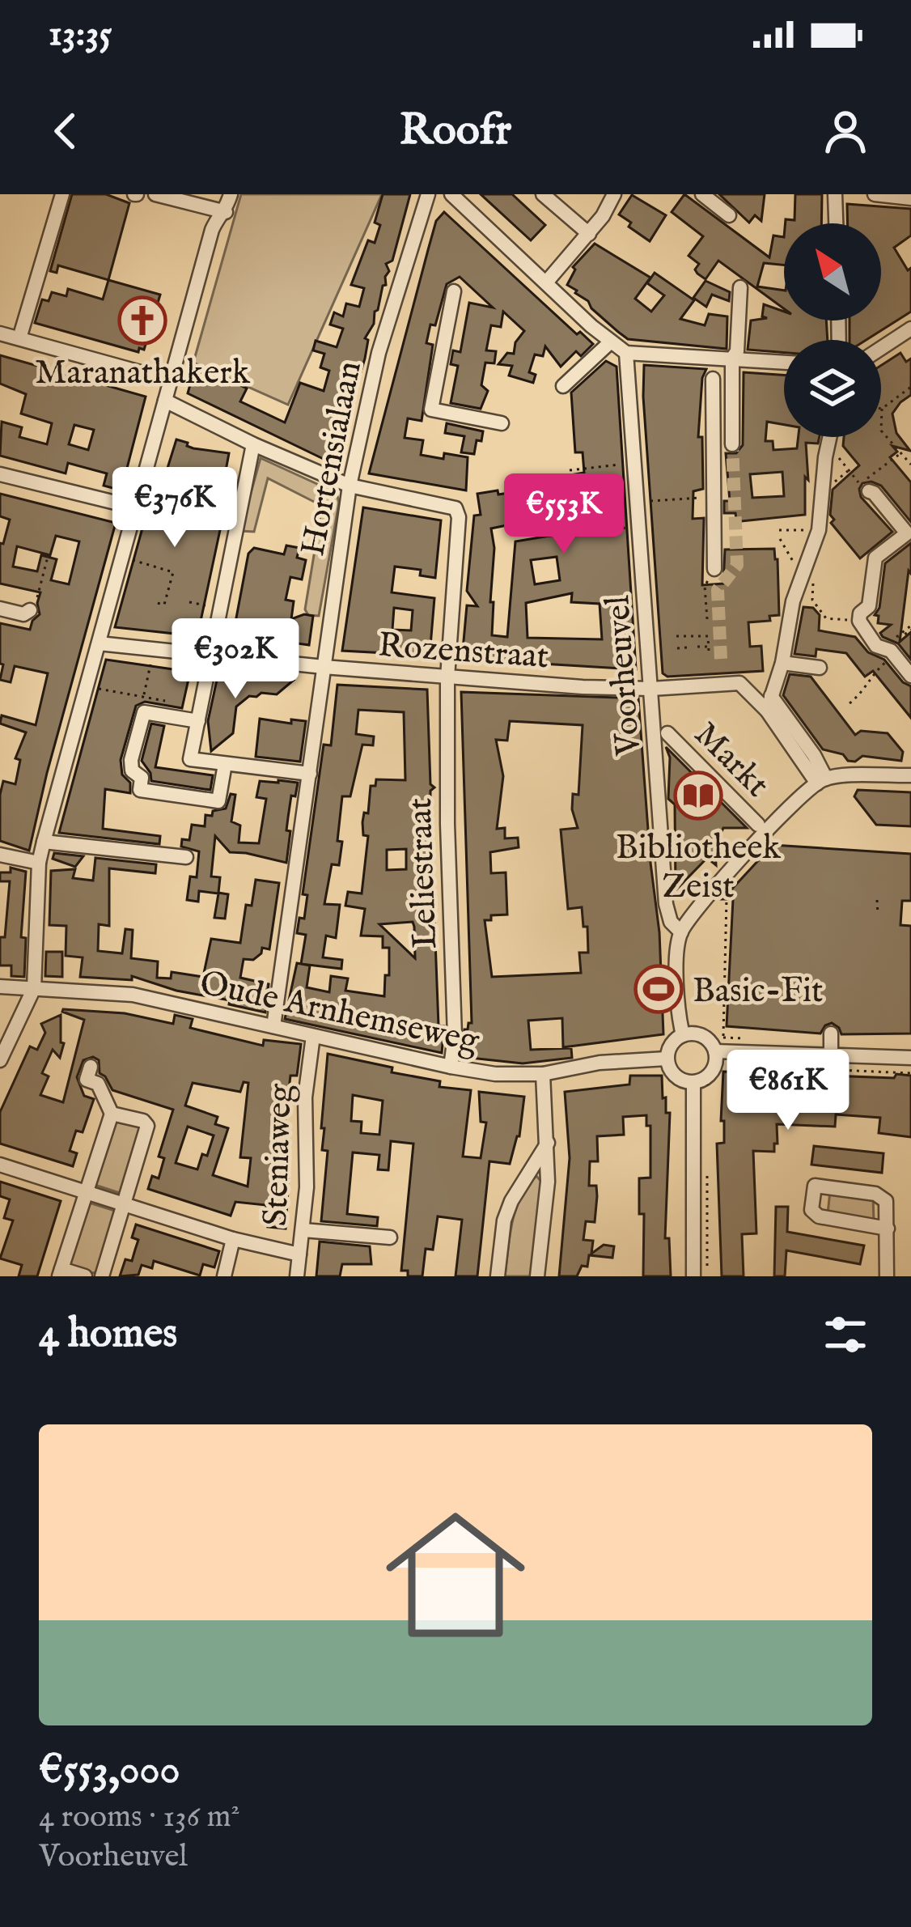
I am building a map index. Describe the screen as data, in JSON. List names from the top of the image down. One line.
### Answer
{"streets":{"street":["Hortensialaan","Rozenstraat","Voorheuvel","Markt","Leliestraat","Oude Arnhemseweg","Steniaweg"]},"crossings":[["Hortensialaan","Rozenstraat"],["Hortensialaan","Leliestraat"],["Hortensialaan","Oude Arnhemseweg"],["Rozenstraat","Voorheuvel"],["Rozenstraat","Leliestraat"],["Voorheuvel","Oude Arnhemseweg"],["Leliestraat","Oude Arnhemseweg"],["Oude Arnhemseweg","Steniaweg"]],"places":{"church":["Maranathakerk"],"library":["Bibliotheek Zeist"],"sports":["Basic-Fit"]},"north":"top left","page":{"status":"13:35","header":"Roofr","price":["€376K","€553K","€302K","€861K"],"heading":"4 homes","list":[{"name":"€553,000","note":"4 rooms · 136 m² · Voorheuvel"}]}}
